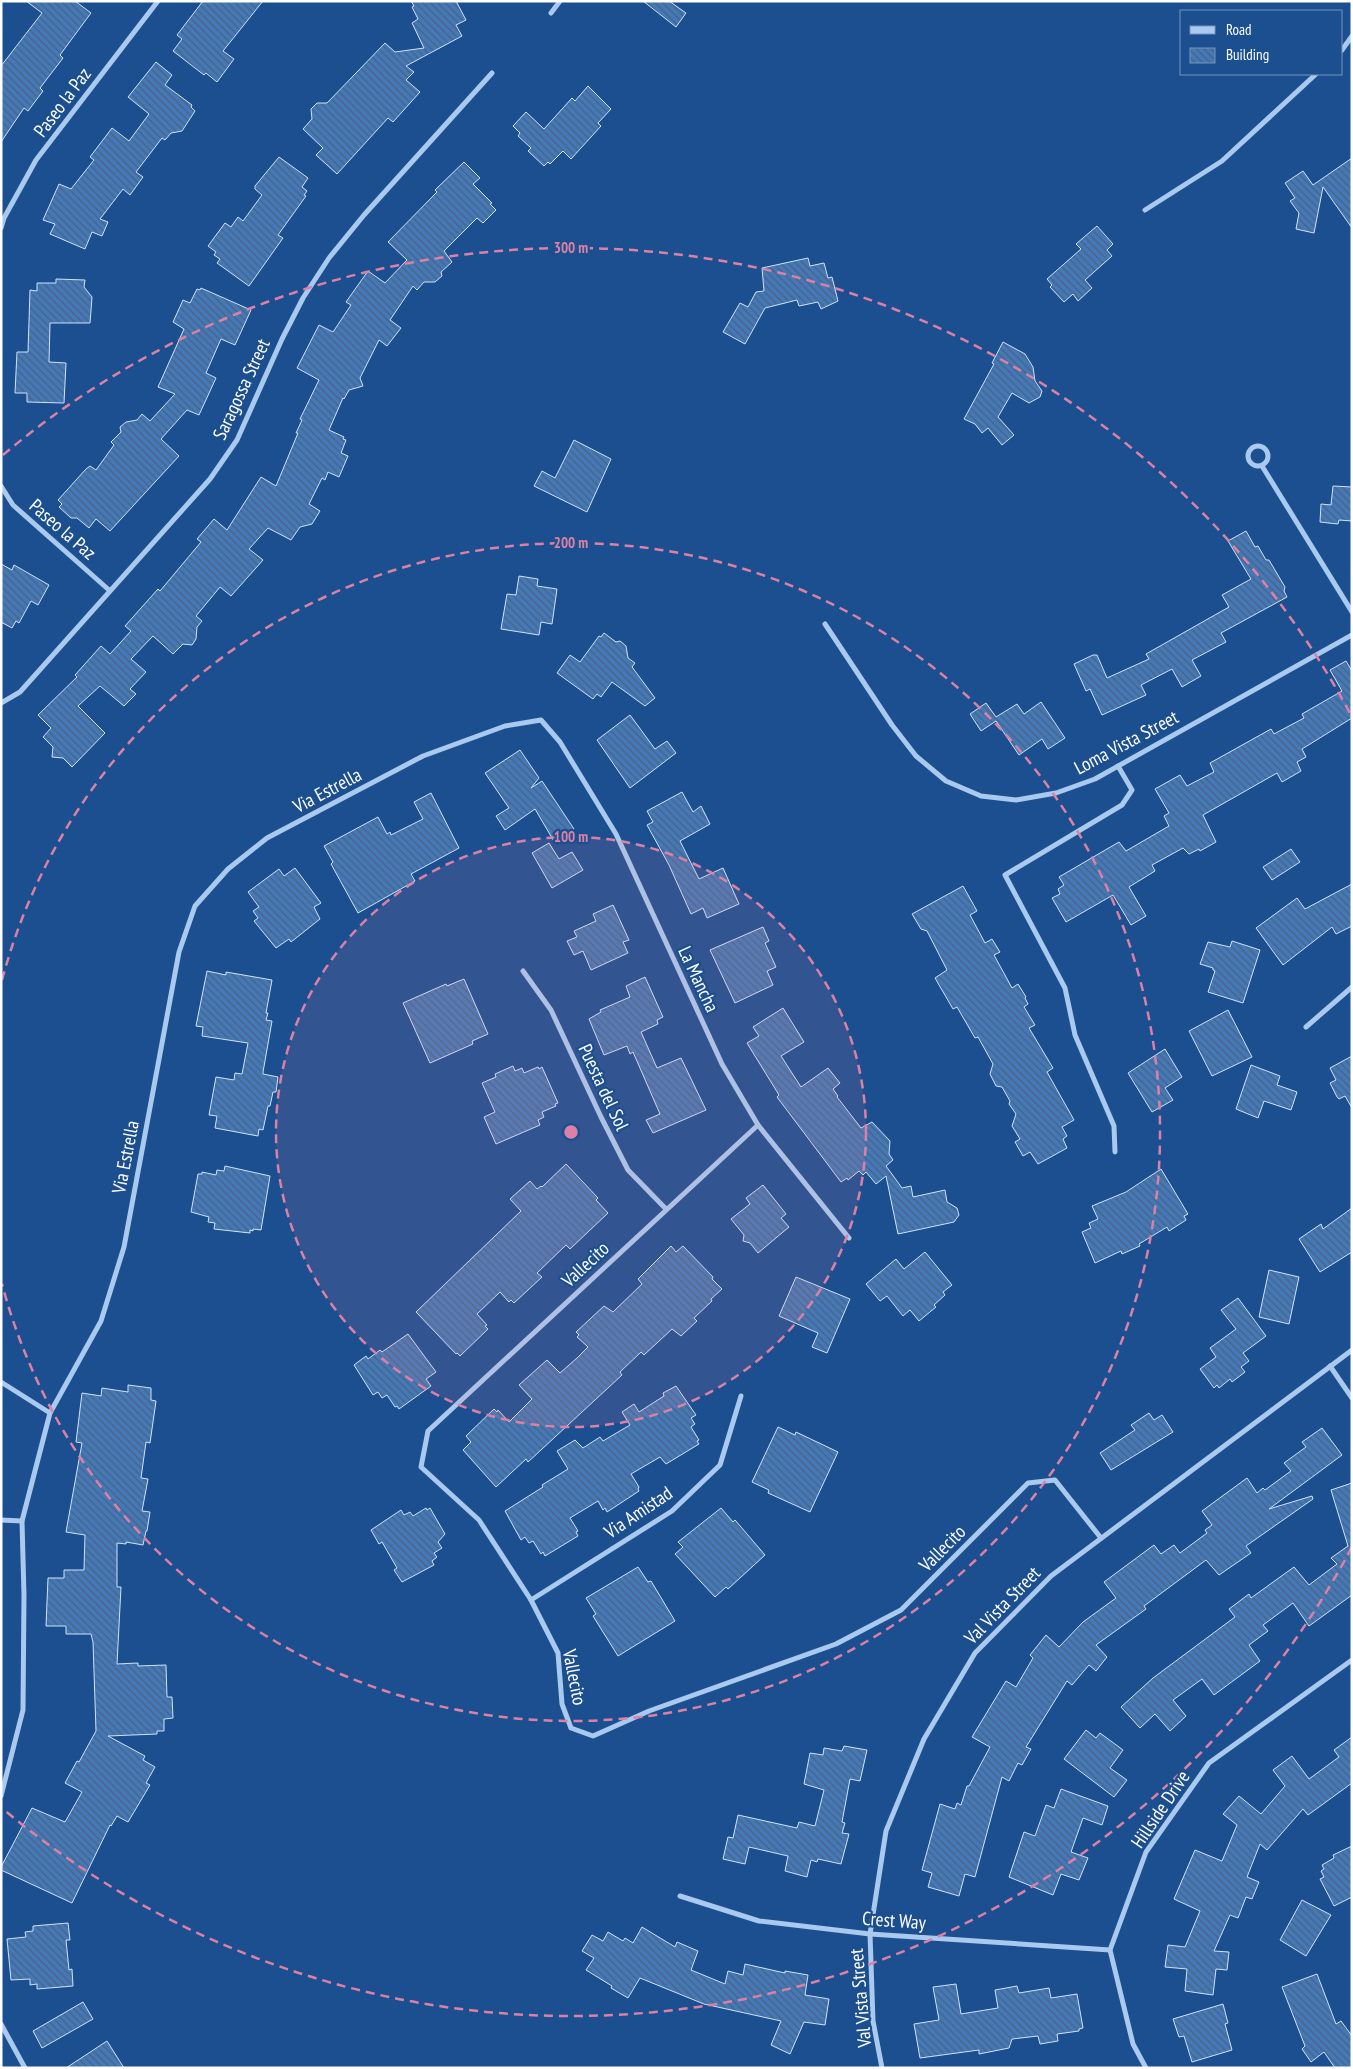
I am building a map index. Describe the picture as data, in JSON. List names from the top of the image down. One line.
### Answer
{"streets":{"street":["Paseo la Paz","Saragossa Street","Loma Vista Street","Via Estrella","La Mancha","Puesta del Sol","Vallecito","Via Amistad","Val Vista Street","Hillside Drive","Crest Way"]},"crossings":[["Paseo la Paz","Saragossa Street"],["Via Estrella","La Mancha"],["La Mancha","Vallecito"],["Puesta del Sol","Vallecito"],["Vallecito","Via Amistad"],["Vallecito","Val Vista Street"],["Val Vista Street","Crest Way"],["Hillside Drive","Crest Way"]],"legend":["Road","Building"],"rings":["300 m","200 m","100 m"]}
